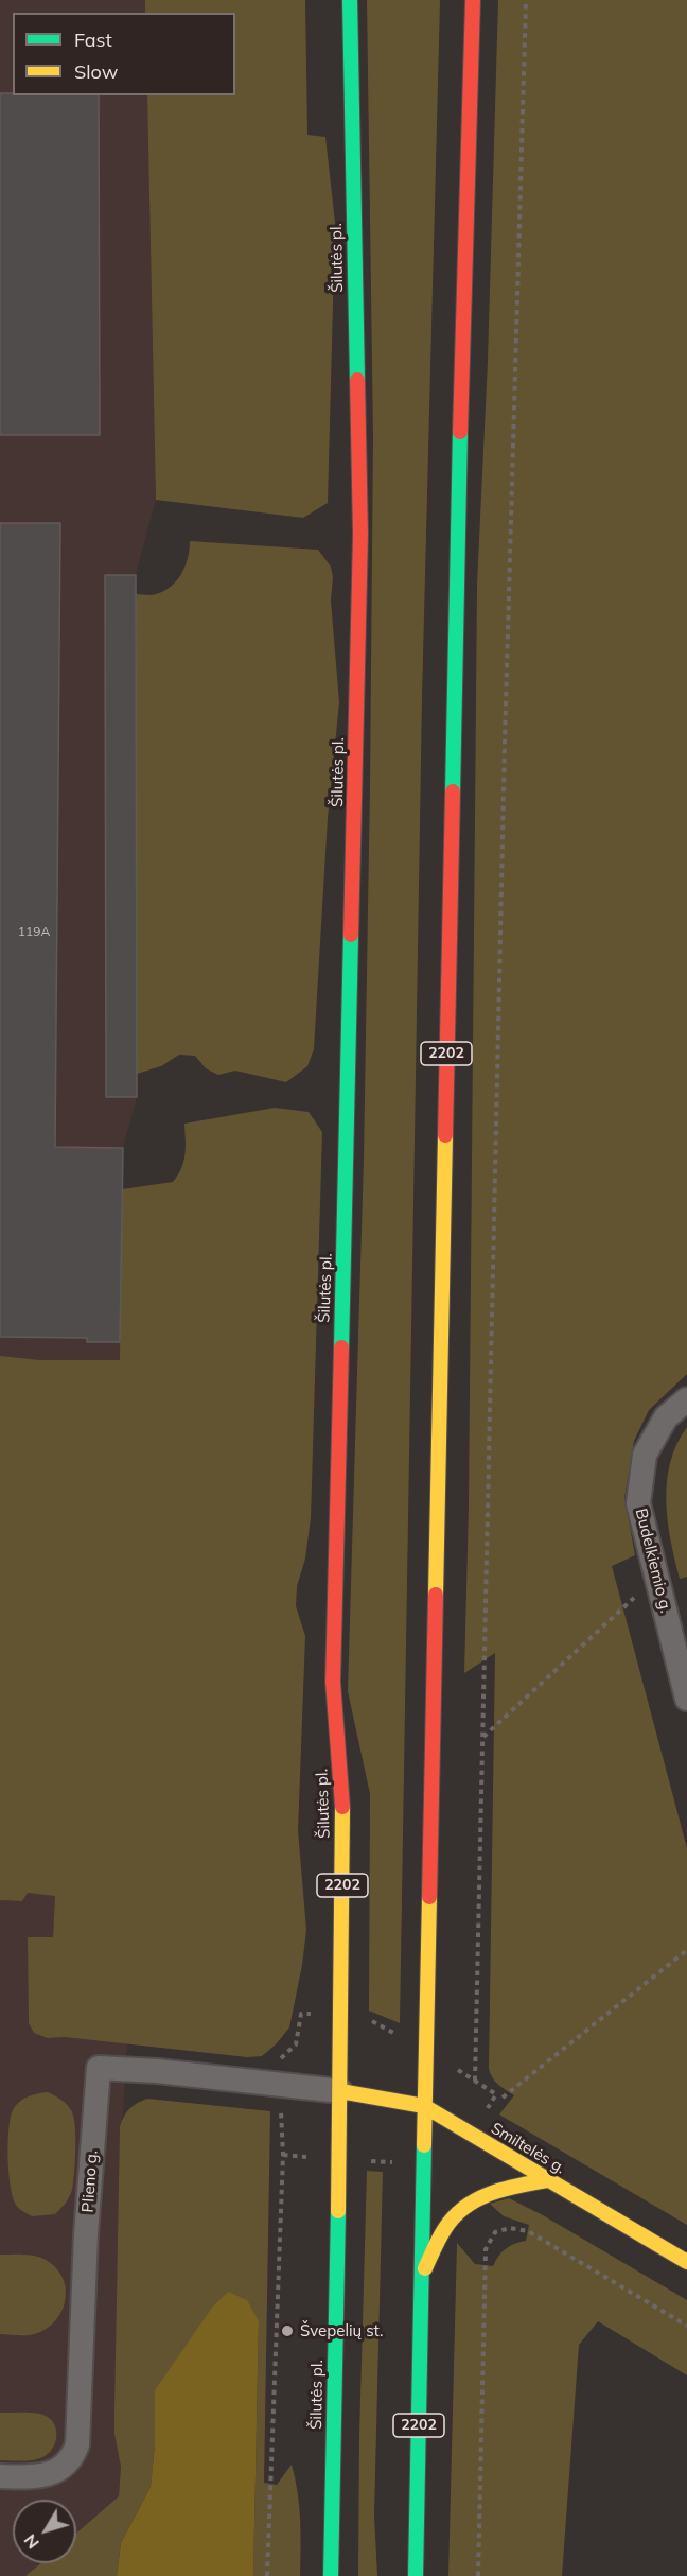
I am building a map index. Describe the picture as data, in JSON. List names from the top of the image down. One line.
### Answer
{"streets":{"main road":["Šilutės pl.","2202","Smiltelės g."],"street":["Budelkiemio g.","Plieno g."]},"crossings":[["Šilutės pl.","Smiltelės g."],["Šilutės pl.","Plieno g."],["2202","Smiltelės g."],["Smiltelės g.","Plieno g."]],"places":["Švepelių st."],"house_numbers":["119A"],"legend":["Fast","Slow"],"north":"bottom left"}
